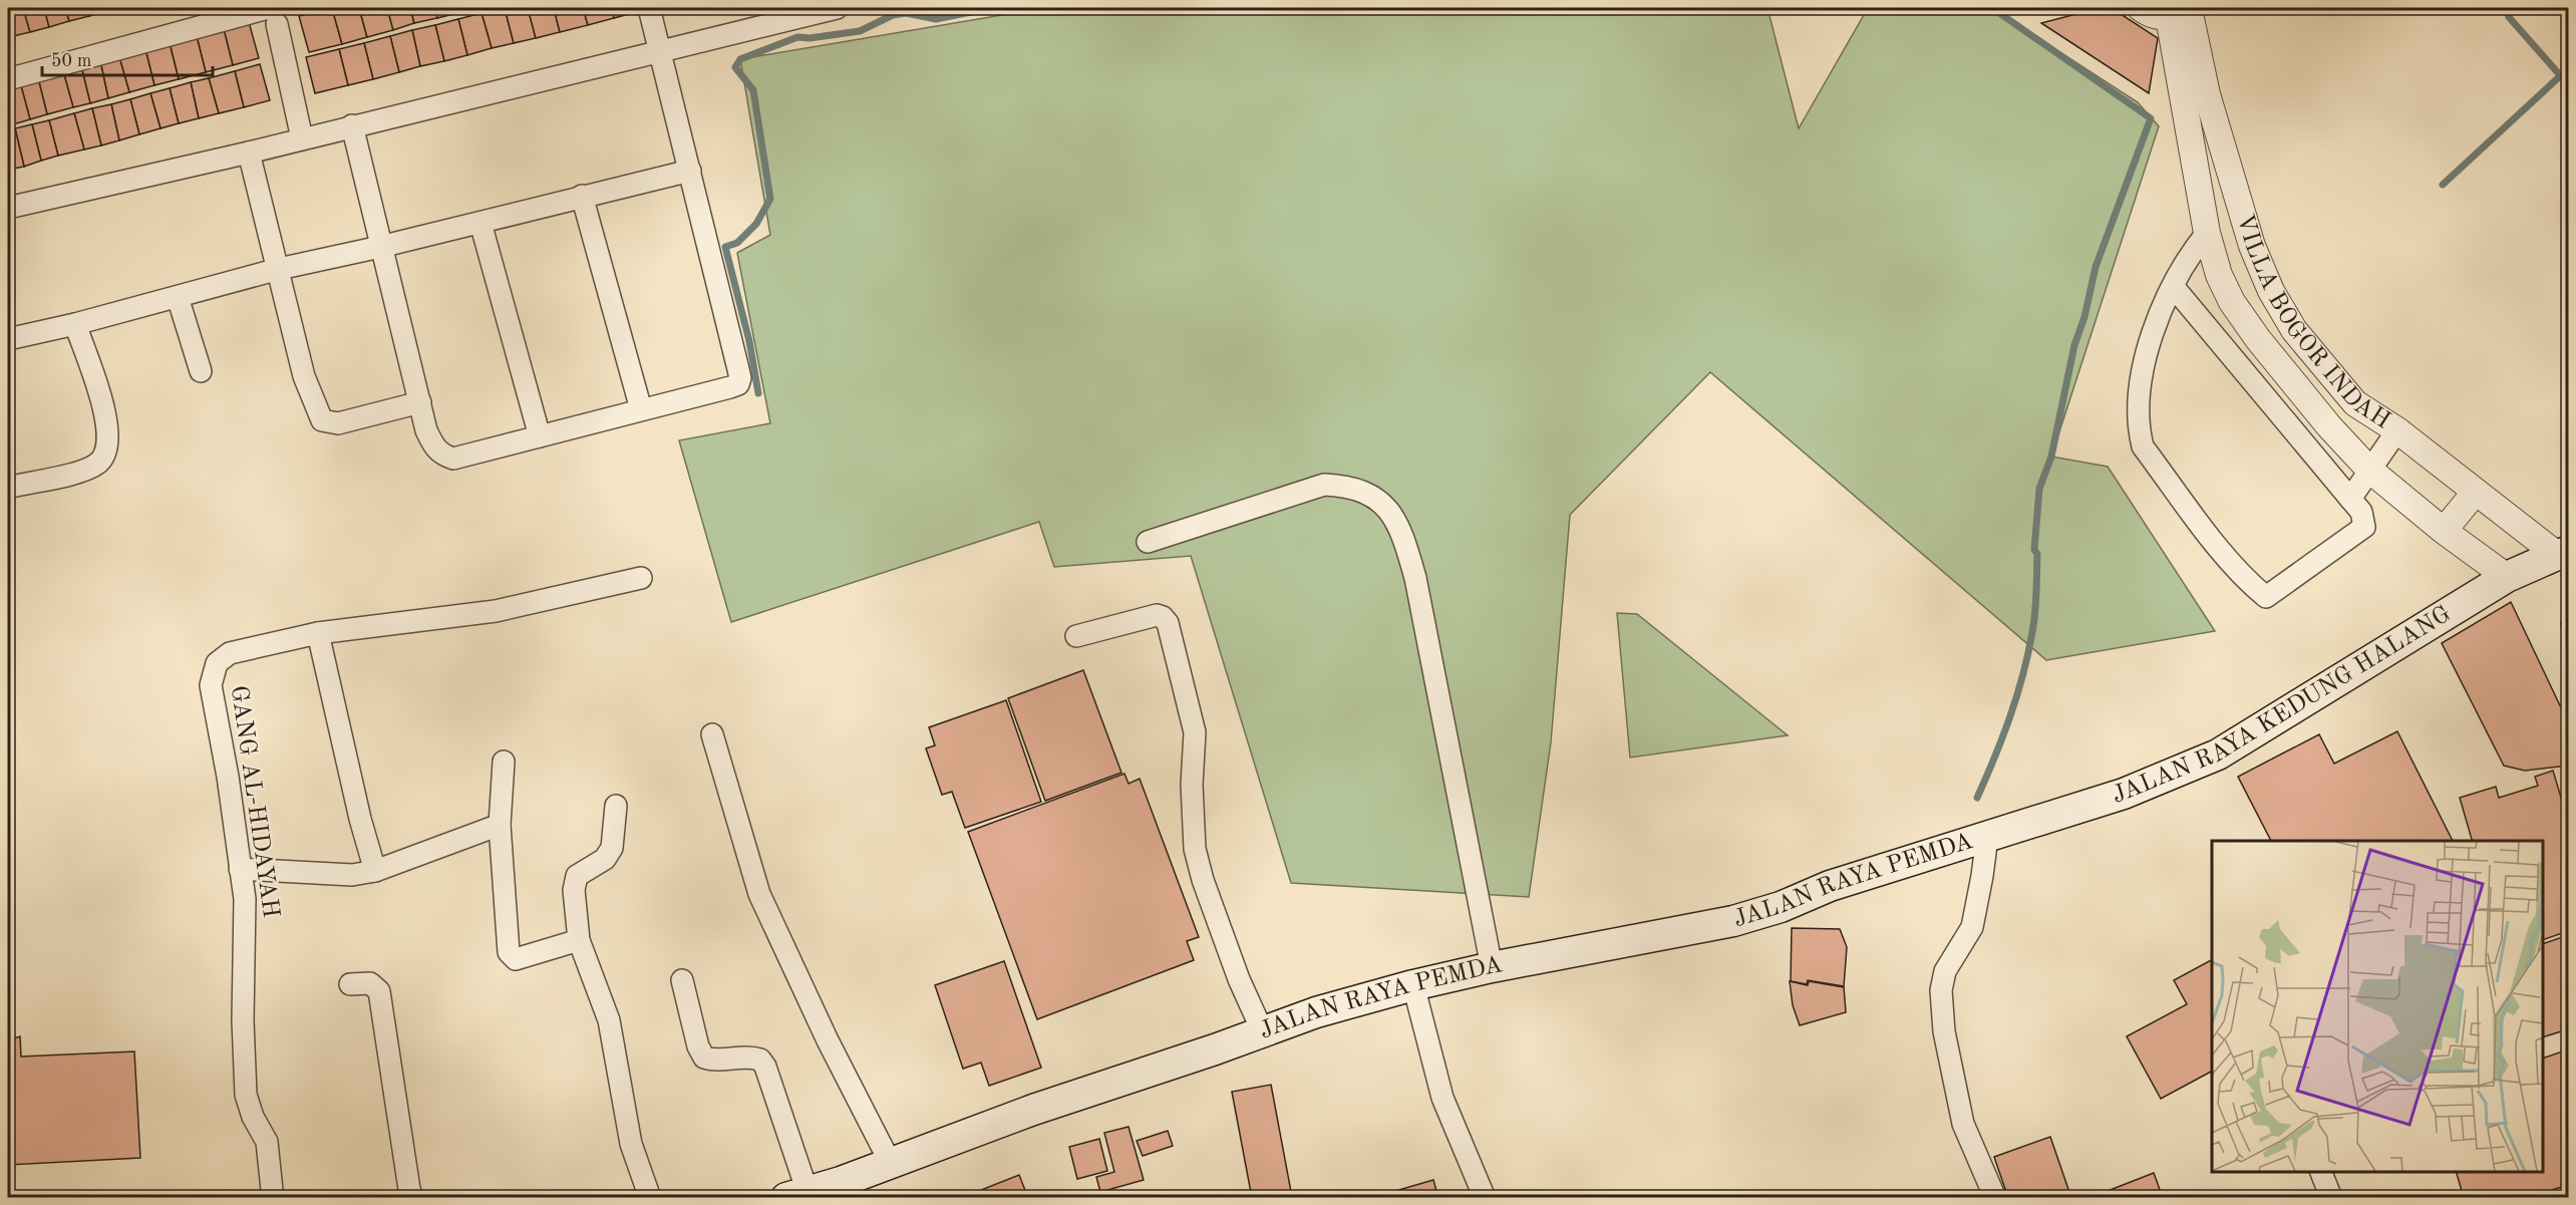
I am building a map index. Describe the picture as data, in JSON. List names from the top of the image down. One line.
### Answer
{"streets":{"main road":["JALAN RAYA KEDUNG HALANG","JALAN RAYA PEMDA"],"street":["VILLA BOGOR INDAH","GANG AL-HIDAYAH"]},"crossings":[["VILLA BOGOR INDAH","JALAN RAYA KEDUNG HALANG"],["JALAN RAYA KEDUNG HALANG","JALAN RAYA PEMDA"]],"scale_bar":"50 m"}
